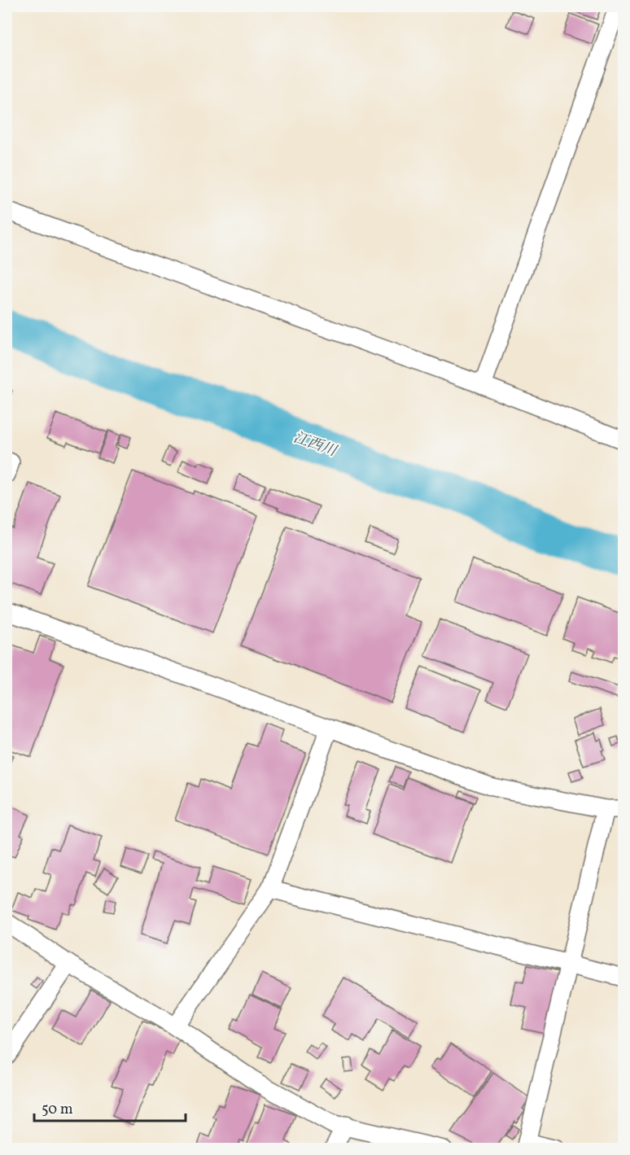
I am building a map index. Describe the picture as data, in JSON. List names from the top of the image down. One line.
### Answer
{"water":["江西川"],"scale_bar":"50 m"}
